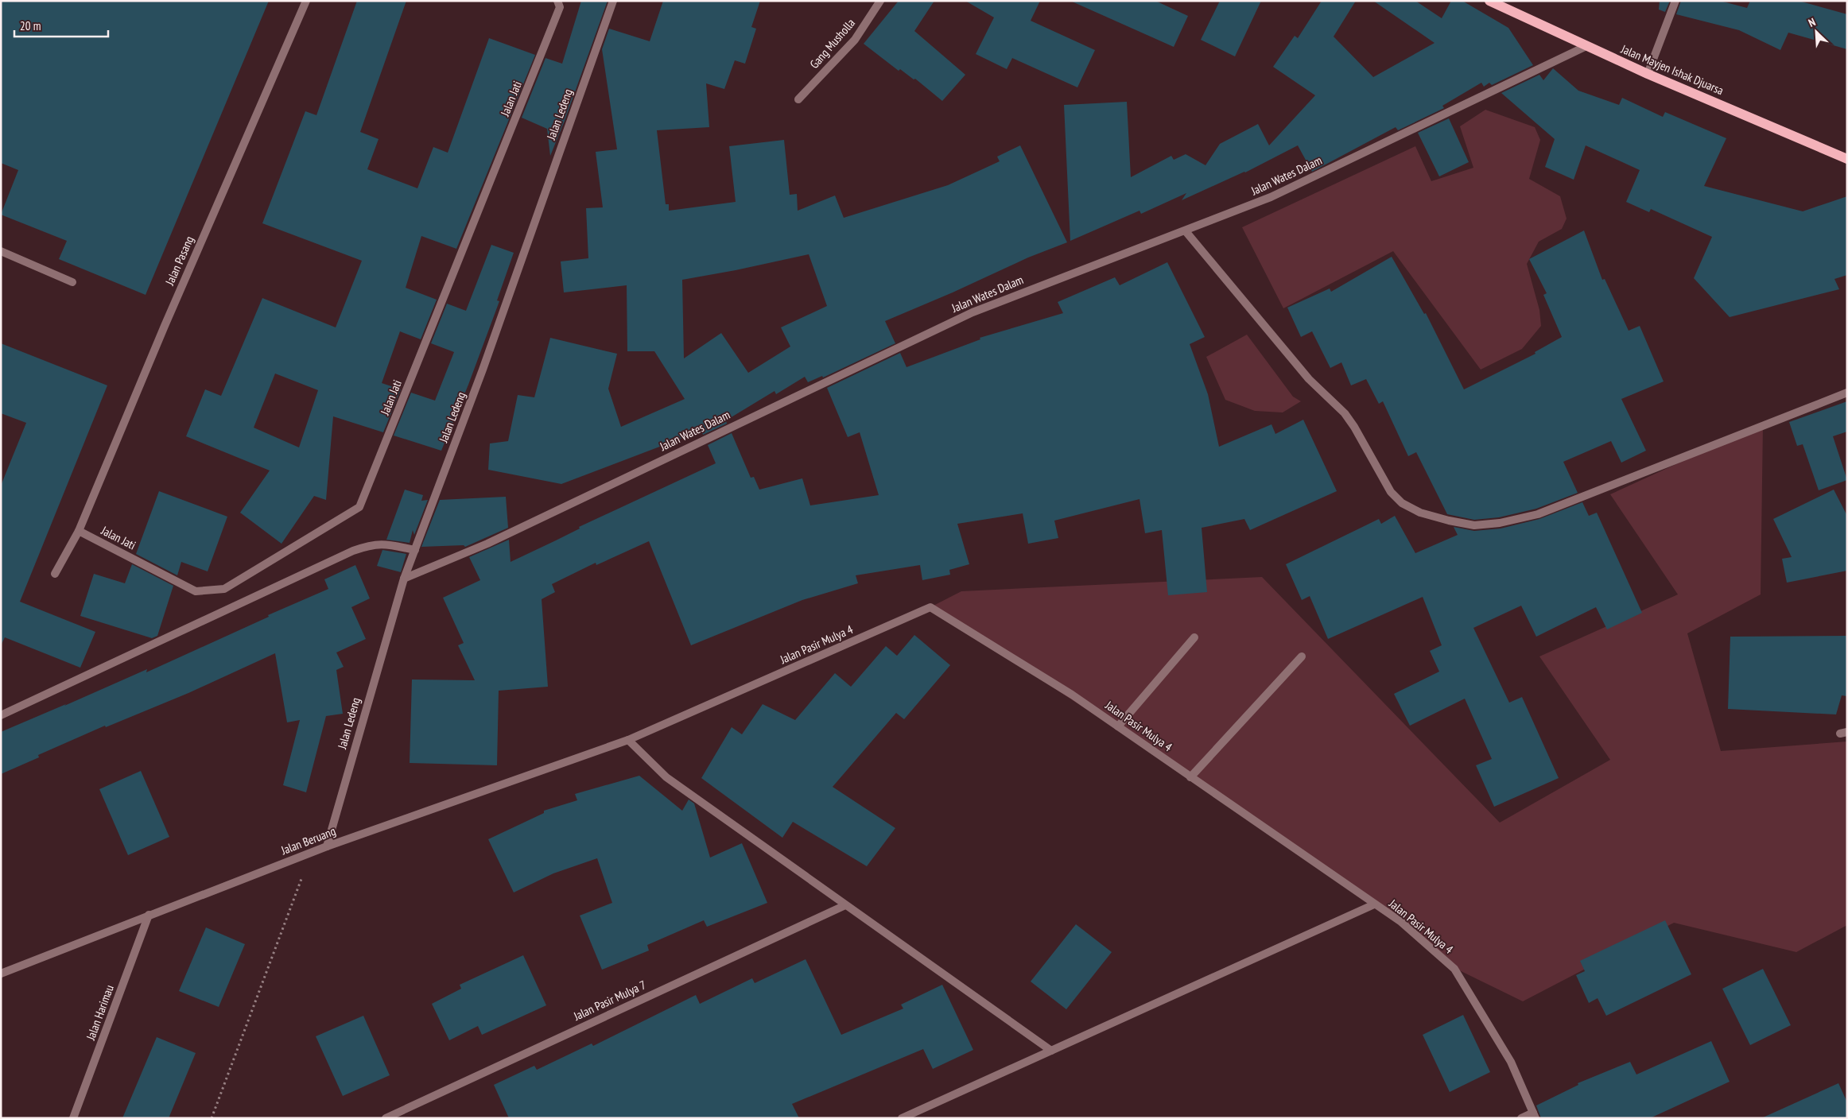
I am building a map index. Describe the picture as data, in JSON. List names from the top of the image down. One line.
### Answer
{"streets":{"main road":["Jalan Mayjen Ishak Djuarsa"],"street":["Gang Musholla","Jalan Jati","Jalan Ledeng","Jalan Wates Dalam","Jalan Pasang","Jalan Pasir Mulya 4","Jalan Beruang","Jalan Pasir Mulya 7","Jalan Harimau"]},"crossings":[["Jalan Mayjen Ishak Djuarsa","Jalan Wates Dalam"],["Jalan Jati","Jalan Pasang"],["Jalan Ledeng","Jalan Wates Dalam"],["Jalan Ledeng","Jalan Beruang"],["Jalan Pasir Mulya 4","Jalan Beruang"],["Jalan Beruang","Jalan Harimau"]],"scale_bar":"20 m","north":"top left"}
